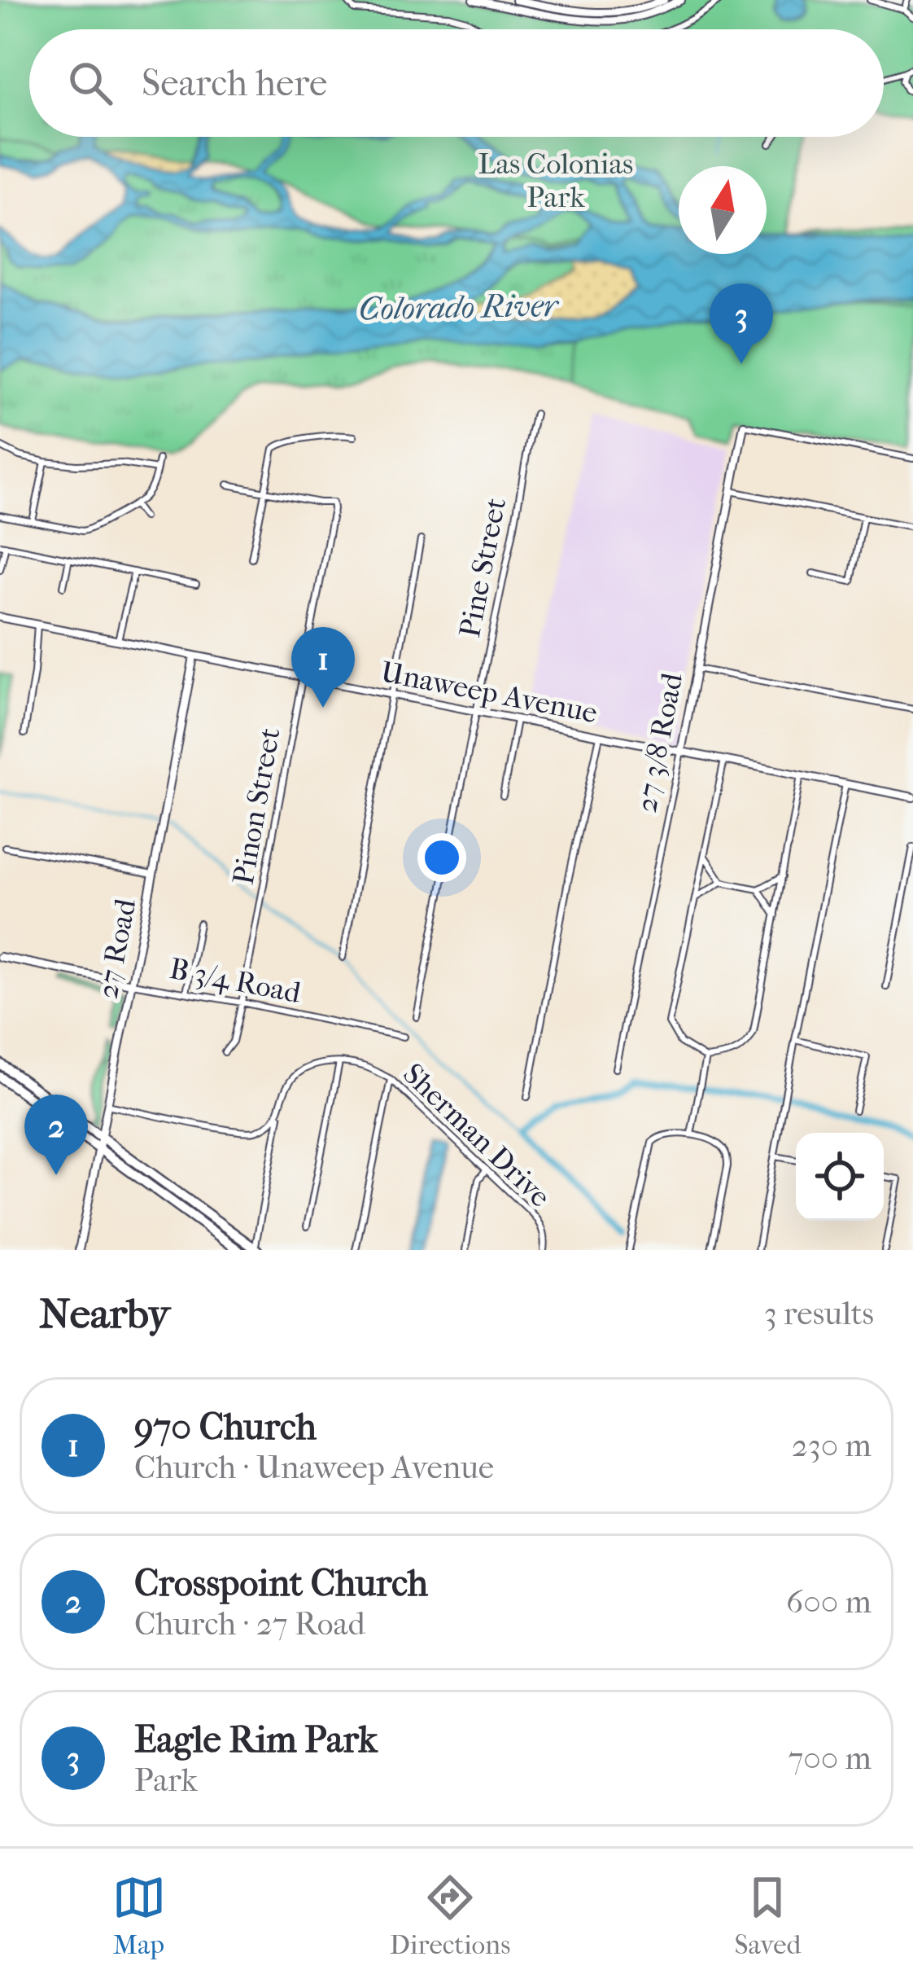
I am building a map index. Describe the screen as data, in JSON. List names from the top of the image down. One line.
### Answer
{"streets":{"main road":["Unaweep Avenue","27 3/8 Road","27 Road","B 3/4 Road"],"street":["Pine Street","Pinon Street","Sherman Drive"]},"crossings":[["Pine Street","Unaweep Avenue"],["Unaweep Avenue","27 3/8 Road"],["Unaweep Avenue","Pinon Street"],["Unaweep Avenue","27 Road"],["Pinon Street","B 3/4 Road"],["27 Road","B 3/4 Road"]],"water":["Colorado River"],"parks":["Las Colonias Park"],"north":"top","page":{"search":"Search here","pins":["3","1","2"],"heading":["Nearby","3 results"],"list":[{"mark":"1","name":"970 Church","note":"Church · Unaweep Avenue","value":"230 m"},{"mark":"2","name":"Crosspoint Church","note":"Church · 27 Road","value":"600 m"},{"mark":"3","name":"Eagle Rim Park","note":"Park","value":"700 m"}],"nav":["Map","Directions","Saved"]}}
